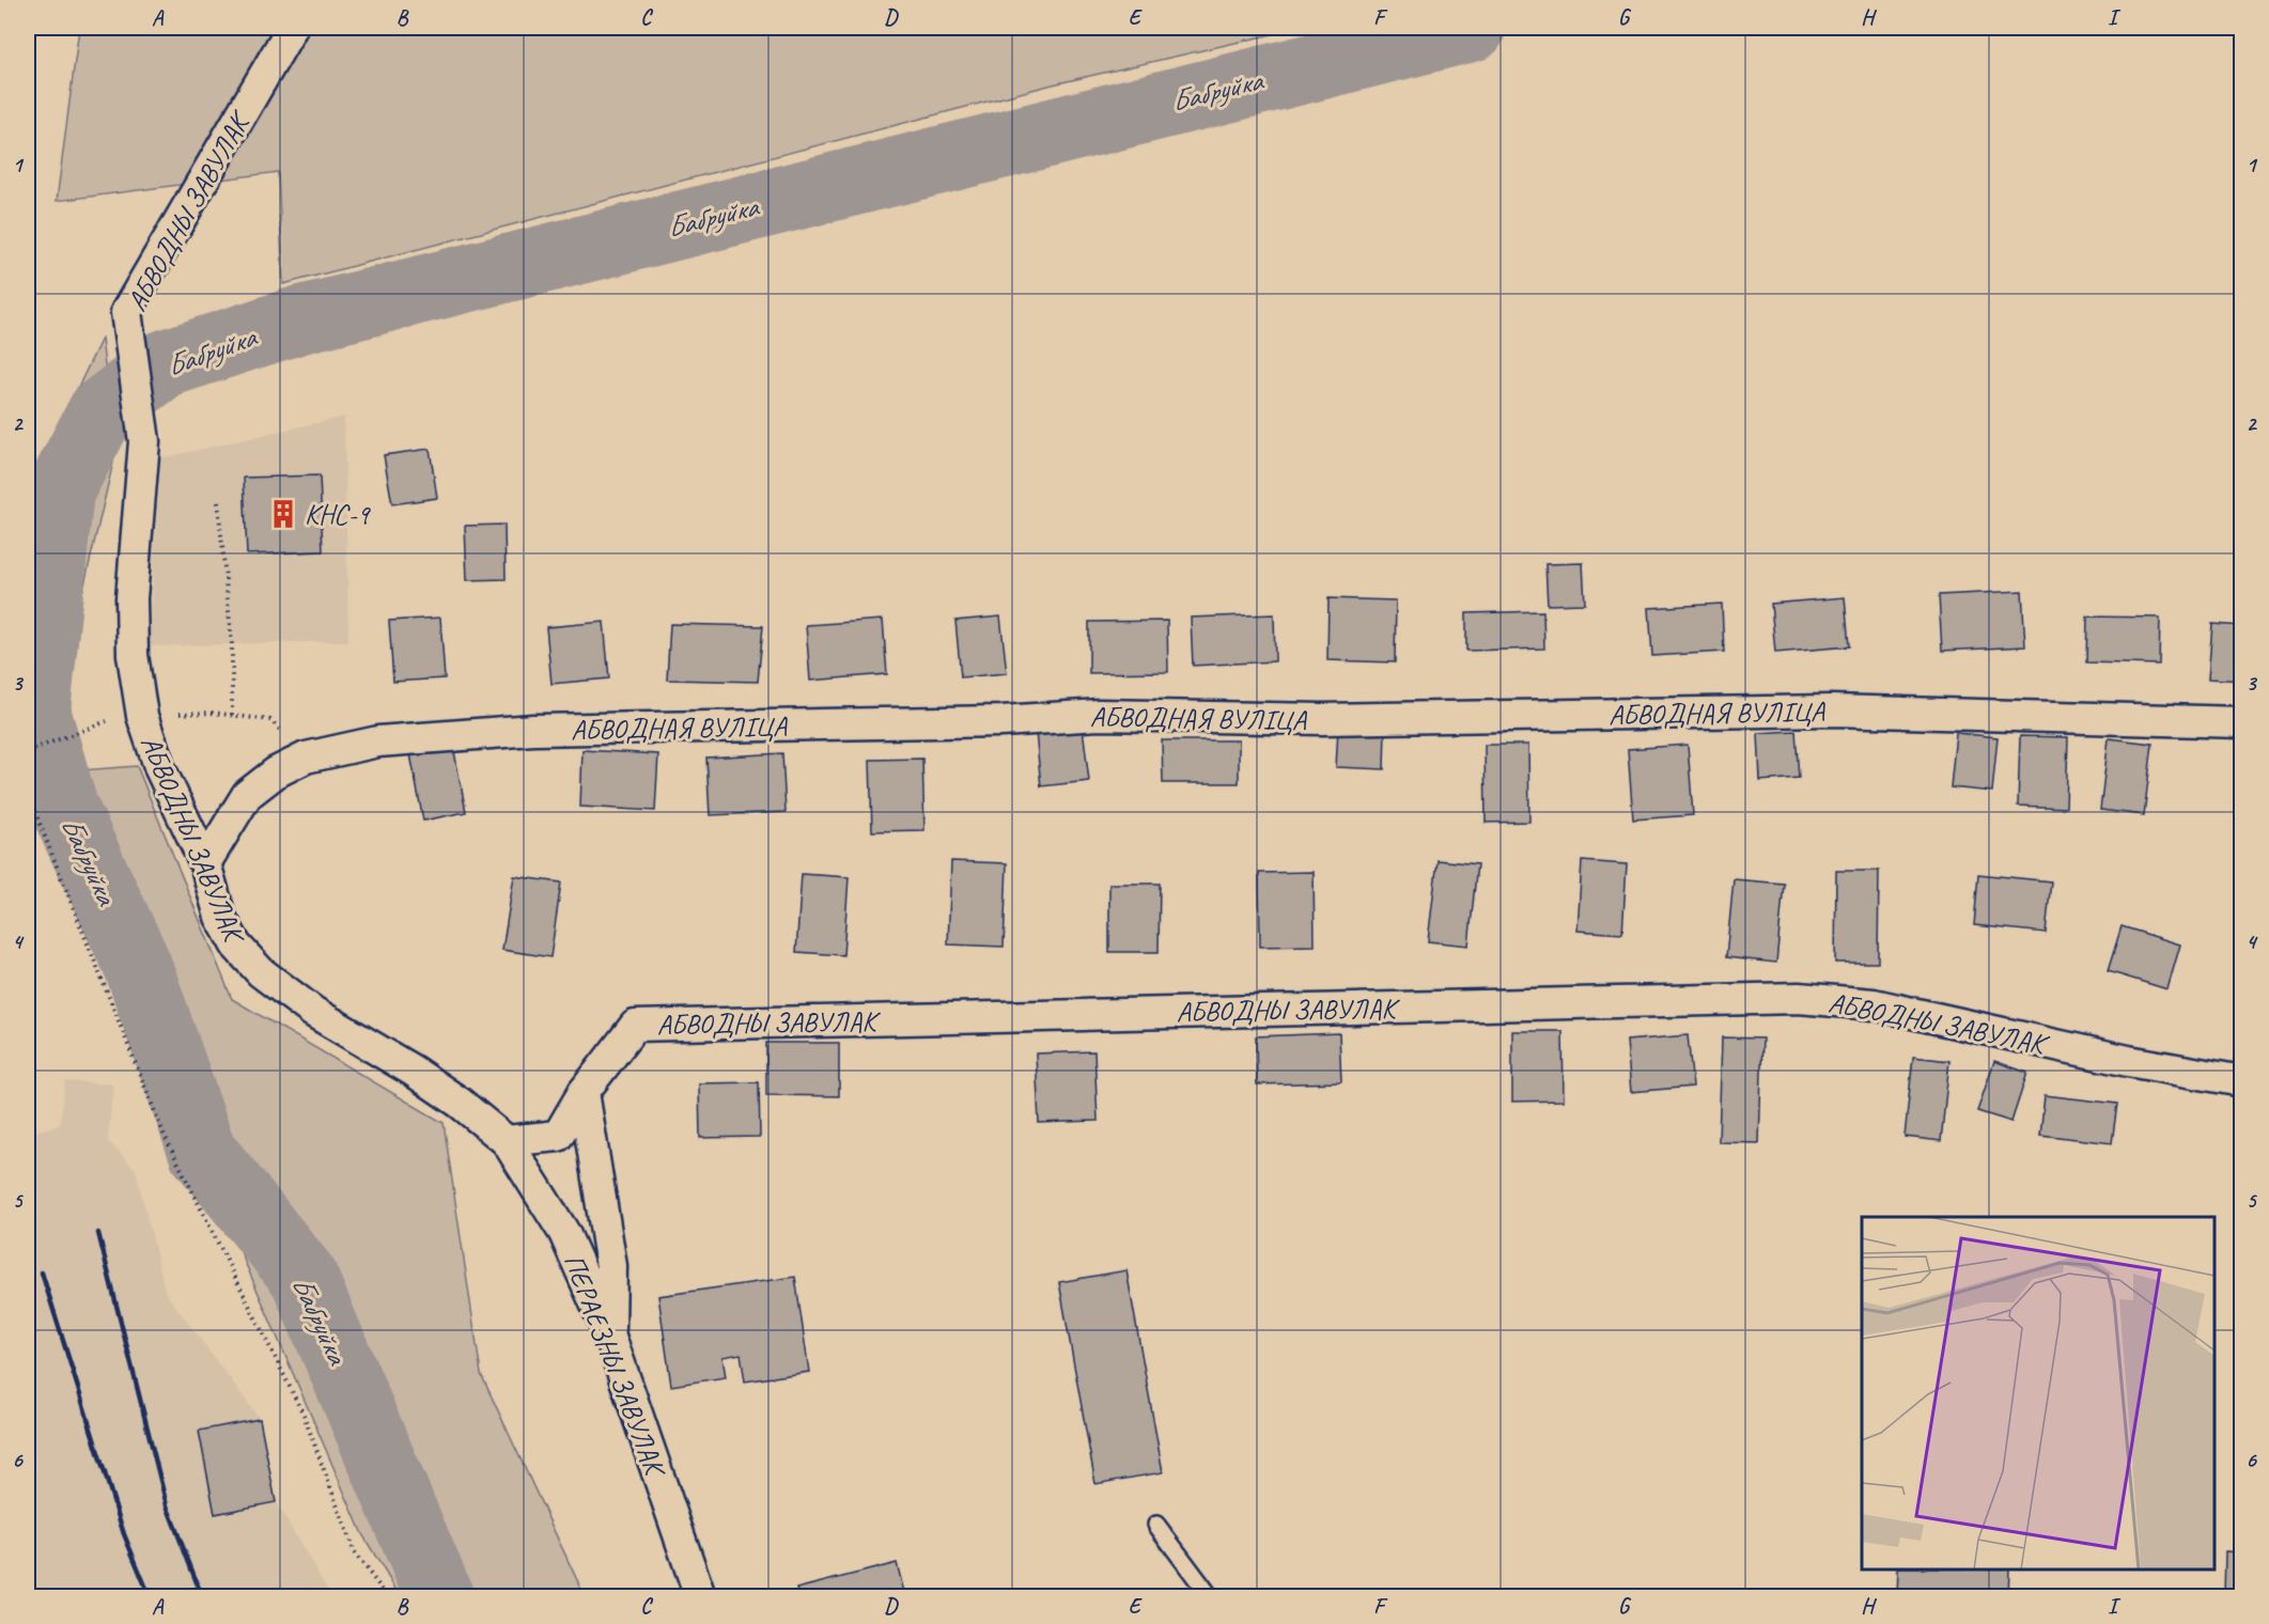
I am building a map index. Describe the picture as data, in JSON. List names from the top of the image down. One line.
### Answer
{"streets":{"street":["АБВОДНЫ ЗАВУЛАК","АБВОДНАЯ ВУЛІЦА","ПЕРАЕЗНЫ ЗАВУЛАК"]},"crossings":[["АБВОДНЫ ЗАВУЛАК","АБВОДНАЯ ВУЛІЦА"],["АБВОДНЫ ЗАВУЛАК","ПЕРАЕЗНЫ ЗАВУЛАК"]],"water":["Бабруйка"],"places":{"building":["КНС-9"]},"grid":{"columns":["A","B","C","D","E","F","G","H","I"],"rows":["1","2","3","4","5","6"]}}
